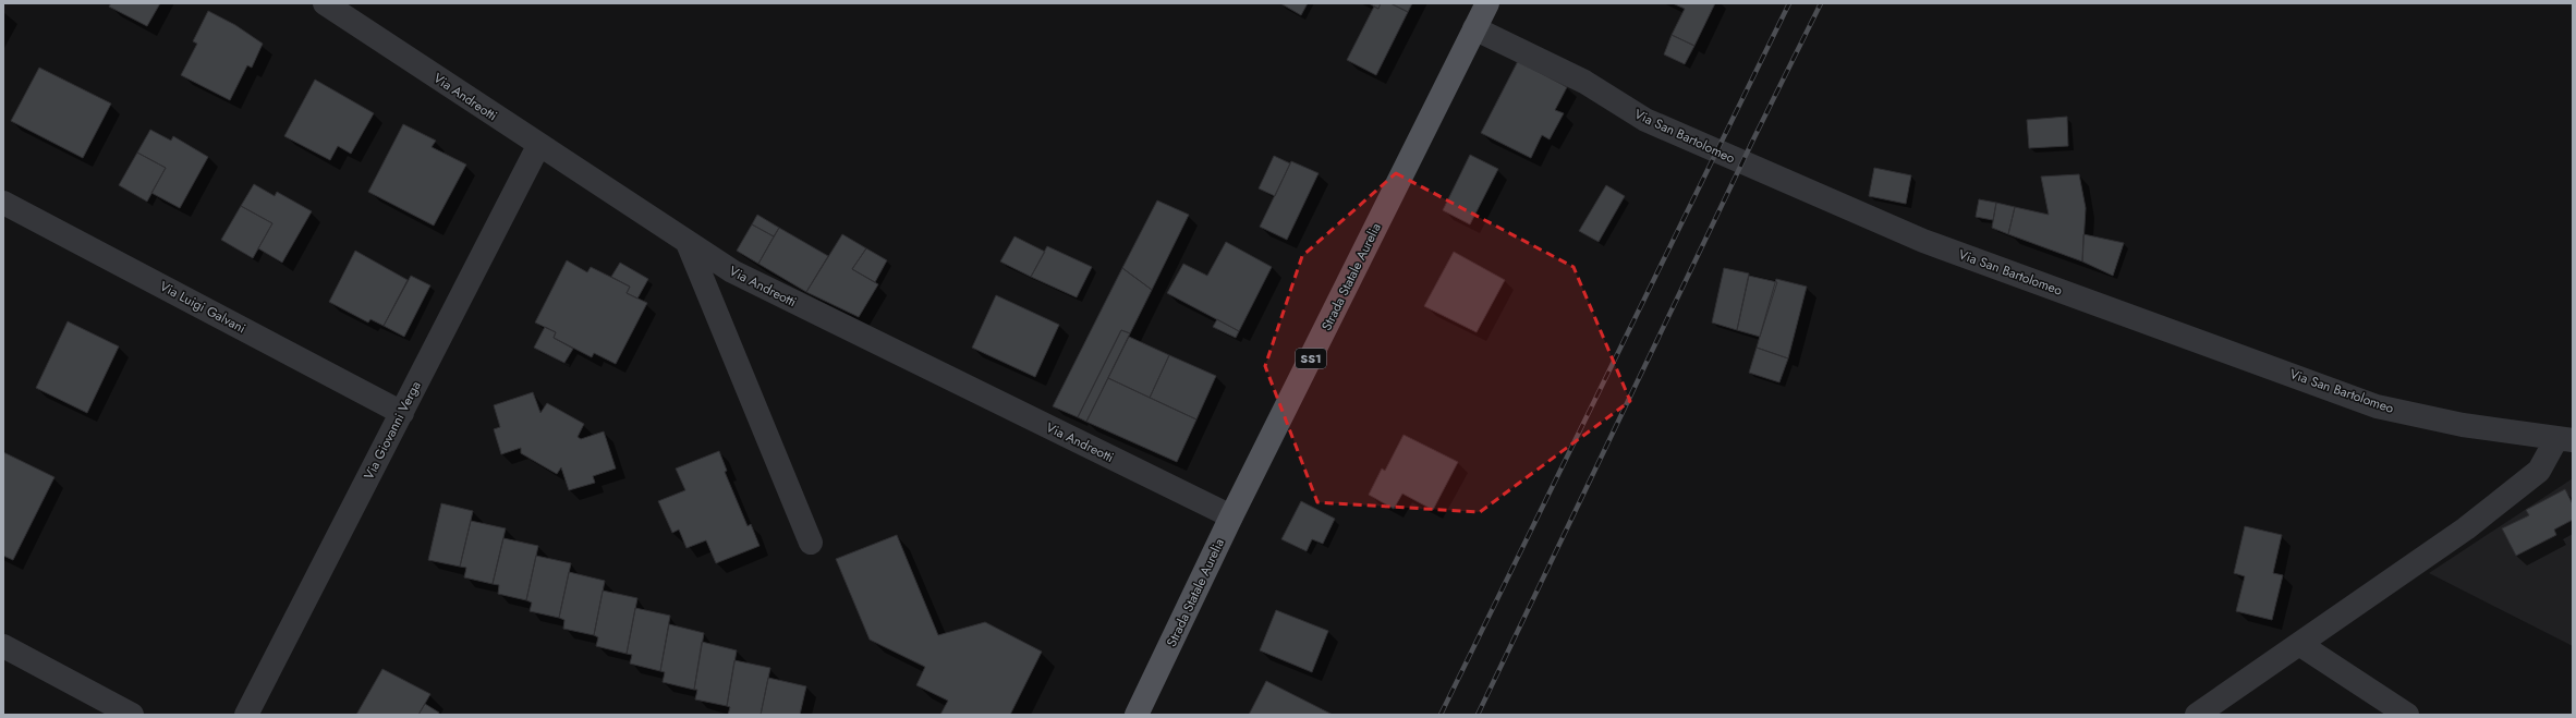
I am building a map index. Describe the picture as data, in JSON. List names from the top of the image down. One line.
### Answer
{"streets":{"main road":["Strada Statale Aurelia","SS1"],"street":["Via Andreotti","Via San Bartolomeo","Via Luigi Galvani","Via Giovanni Verga"]},"crossings":[["Via Andreotti","Strada Statale Aurelia"],["Via Andreotti","Via Giovanni Verga"],["Via San Bartolomeo","Strada Statale Aurelia"],["Via Luigi Galvani","Via Giovanni Verga"]]}
